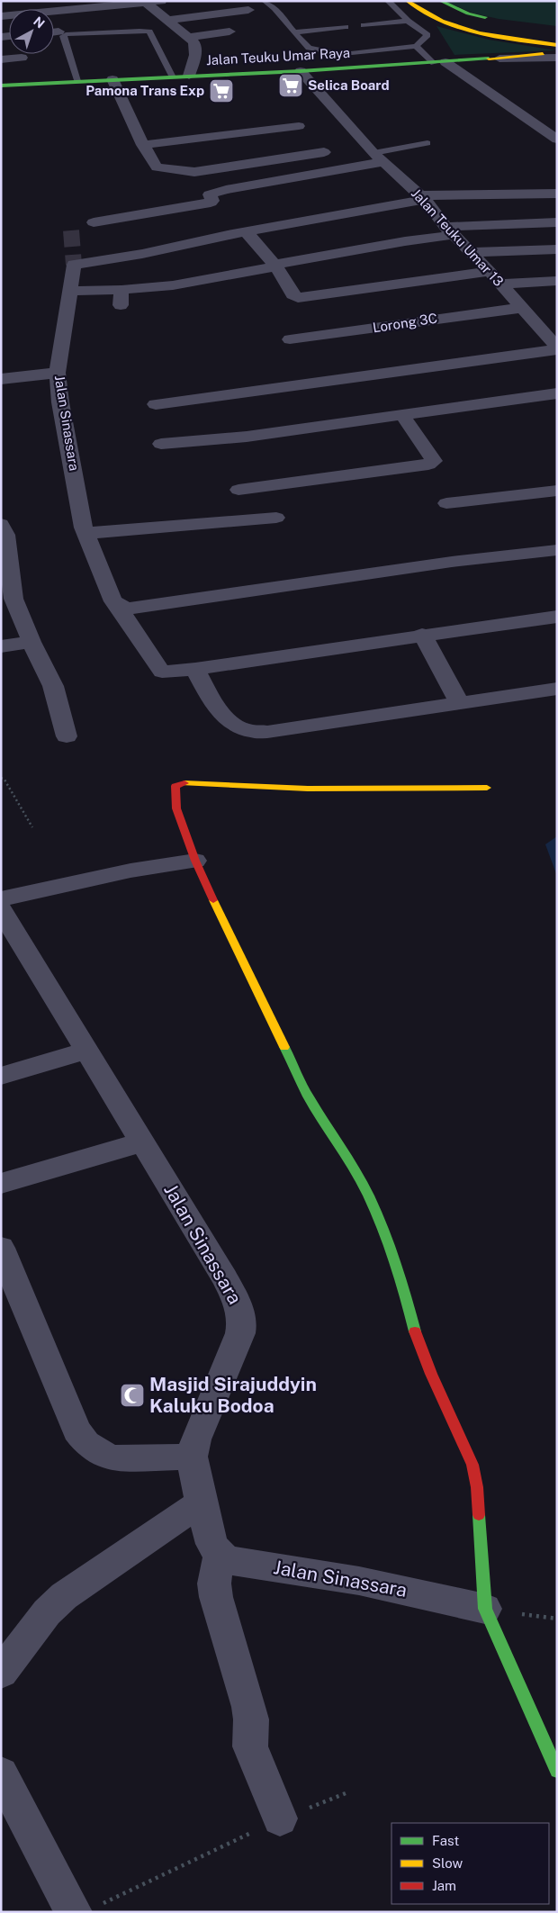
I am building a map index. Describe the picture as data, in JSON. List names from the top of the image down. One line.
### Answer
{"streets":{"main road":["Jalan Teuku Umar Raya"],"street":["Jalan Teuku Umar 13","Lorong 3C","Jalan Sinassara"]},"crossings":[["Jalan Teuku Umar Raya","Jalan Teuku Umar 13"],["Jalan Teuku Umar 13","Lorong 3C"]],"places":{"supermarket":["Selica Board","Pamona Trans Exp"],"mosque":["Masjid Sirajuddyin Kaluku Bodoa"]},"legend":["Fast","Slow","Jam"],"north":"top right"}
